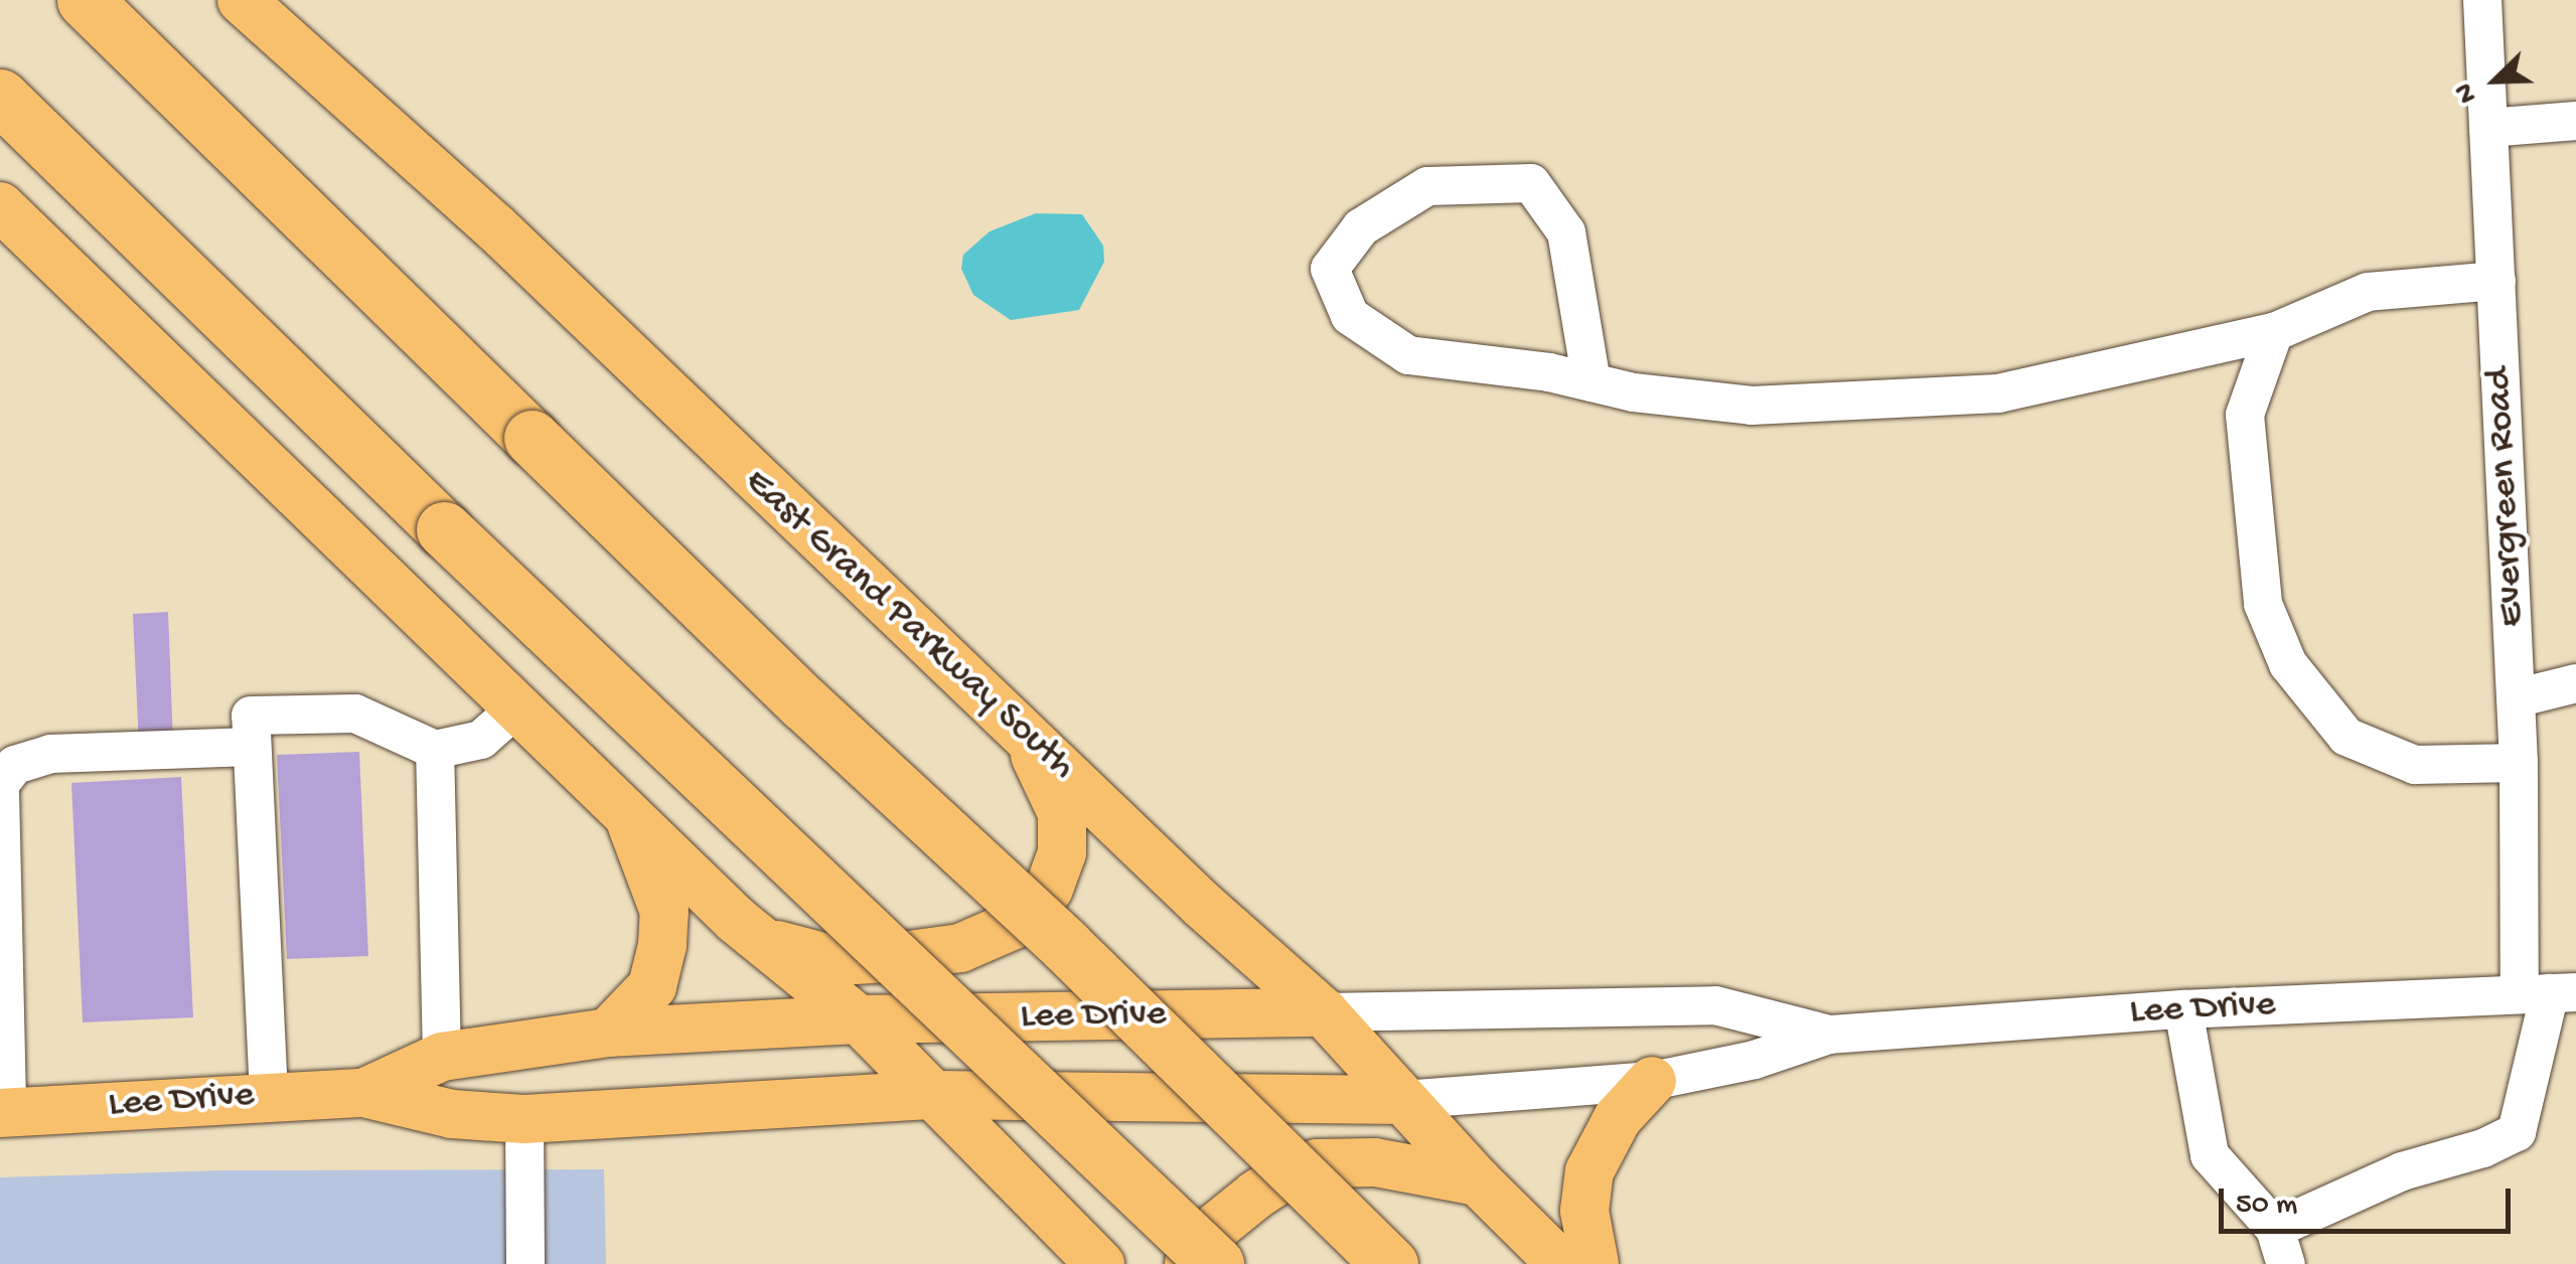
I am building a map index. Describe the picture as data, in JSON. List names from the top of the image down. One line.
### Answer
{"streets":{"main road":["East Grand Parkway South","Lee Drive"],"street":["Evergreen Road"]},"crossings":[["Evergreen Road","Lee Drive"],["East Grand Parkway South","Lee Drive"]],"scale_bar":"50 m","north":"bottom left"}
